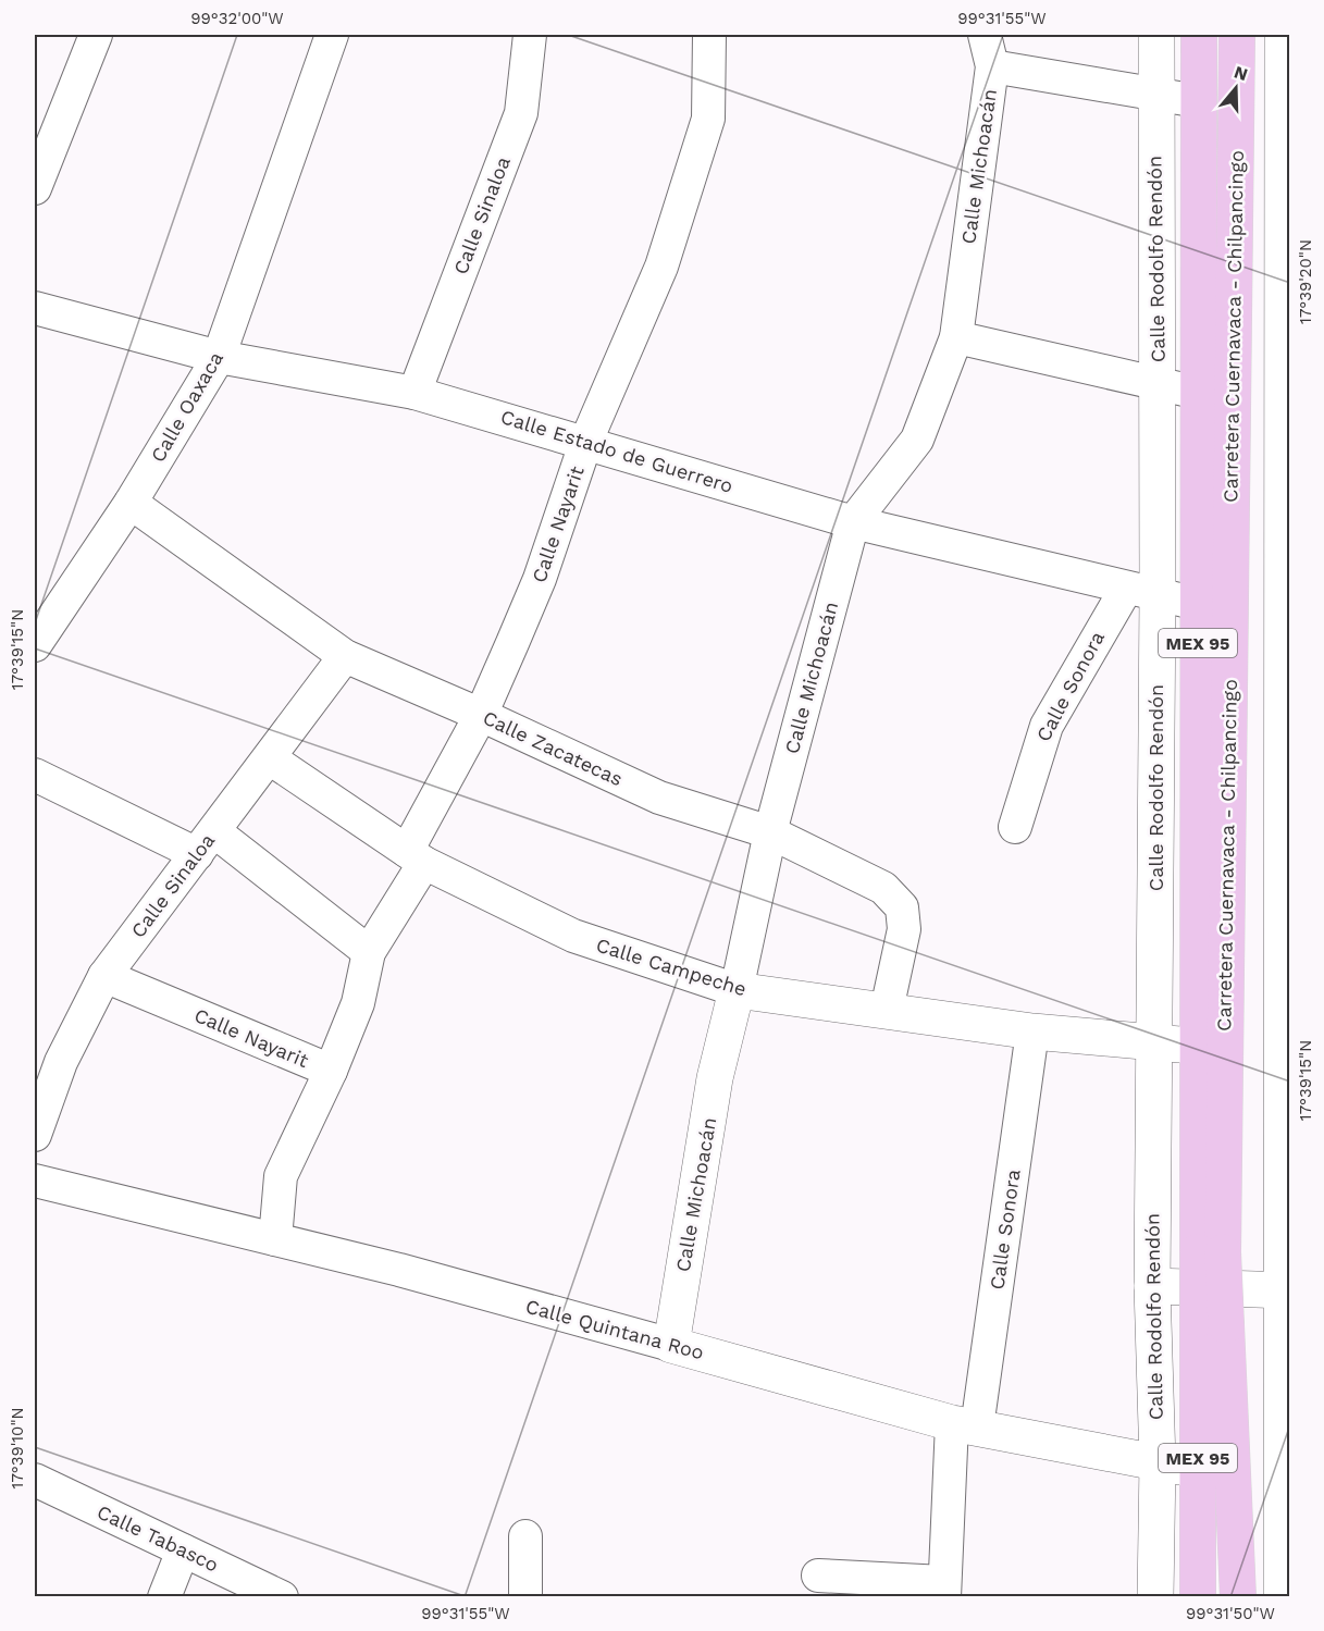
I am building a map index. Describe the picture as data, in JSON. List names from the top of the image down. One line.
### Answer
{"streets":{"main road":["Carretera Cuernavaca - Chilpancingo","MEX 95"],"street":["Calle Michoacán","Calle Sinaloa","Calle Rodolfo Rendón","Calle Oaxaca","Calle Estado de Guerrero","Calle Nayarit","Calle Sonora","Calle Zacatecas","Calle Campeche","Calle Quintana Roo","Calle Tabasco"]},"crossings":[["Calle Michoacán","Calle Estado de Guerrero"],["Calle Michoacán","Calle Zacatecas"],["Calle Michoacán","Calle Campeche"],["Calle Michoacán","Calle Quintana Roo"],["Calle Sinaloa","Calle Estado de Guerrero"],["Calle Sinaloa","Calle Nayarit"],["Calle Sinaloa","Calle Zacatecas"],["Calle Sinaloa","Calle Campeche"],["Calle Rodolfo Rendón","Calle Estado de Guerrero"],["Calle Rodolfo Rendón","Calle Sonora"],["Calle Rodolfo Rendón","Calle Campeche"],["Calle Rodolfo Rendón","Calle Quintana Roo"],["Carretera Cuernavaca - Chilpancingo","Calle Estado de Guerrero"],["Carretera Cuernavaca - Chilpancingo","Calle Campeche"],["Carretera Cuernavaca - Chilpancingo","Calle Quintana Roo"],["Calle Oaxaca","Calle Estado de Guerrero"],["Calle Oaxaca","Calle Zacatecas"],["Calle Estado de Guerrero","Calle Nayarit"],["Calle Estado de Guerrero","Calle Sonora"],["Calle Nayarit","Calle Zacatecas"],["Calle Nayarit","Calle Campeche"],["Calle Sonora","Calle Campeche"],["Calle Sonora","Calle Quintana Roo"],["Calle Zacatecas","Calle Campeche"]],"north":"top","coordinates":["99°32'00\"W","99°31'55\"W","17°39'20\"N","17°39'15\"N","17°39'10\"N","99°31'50\"W"]}
